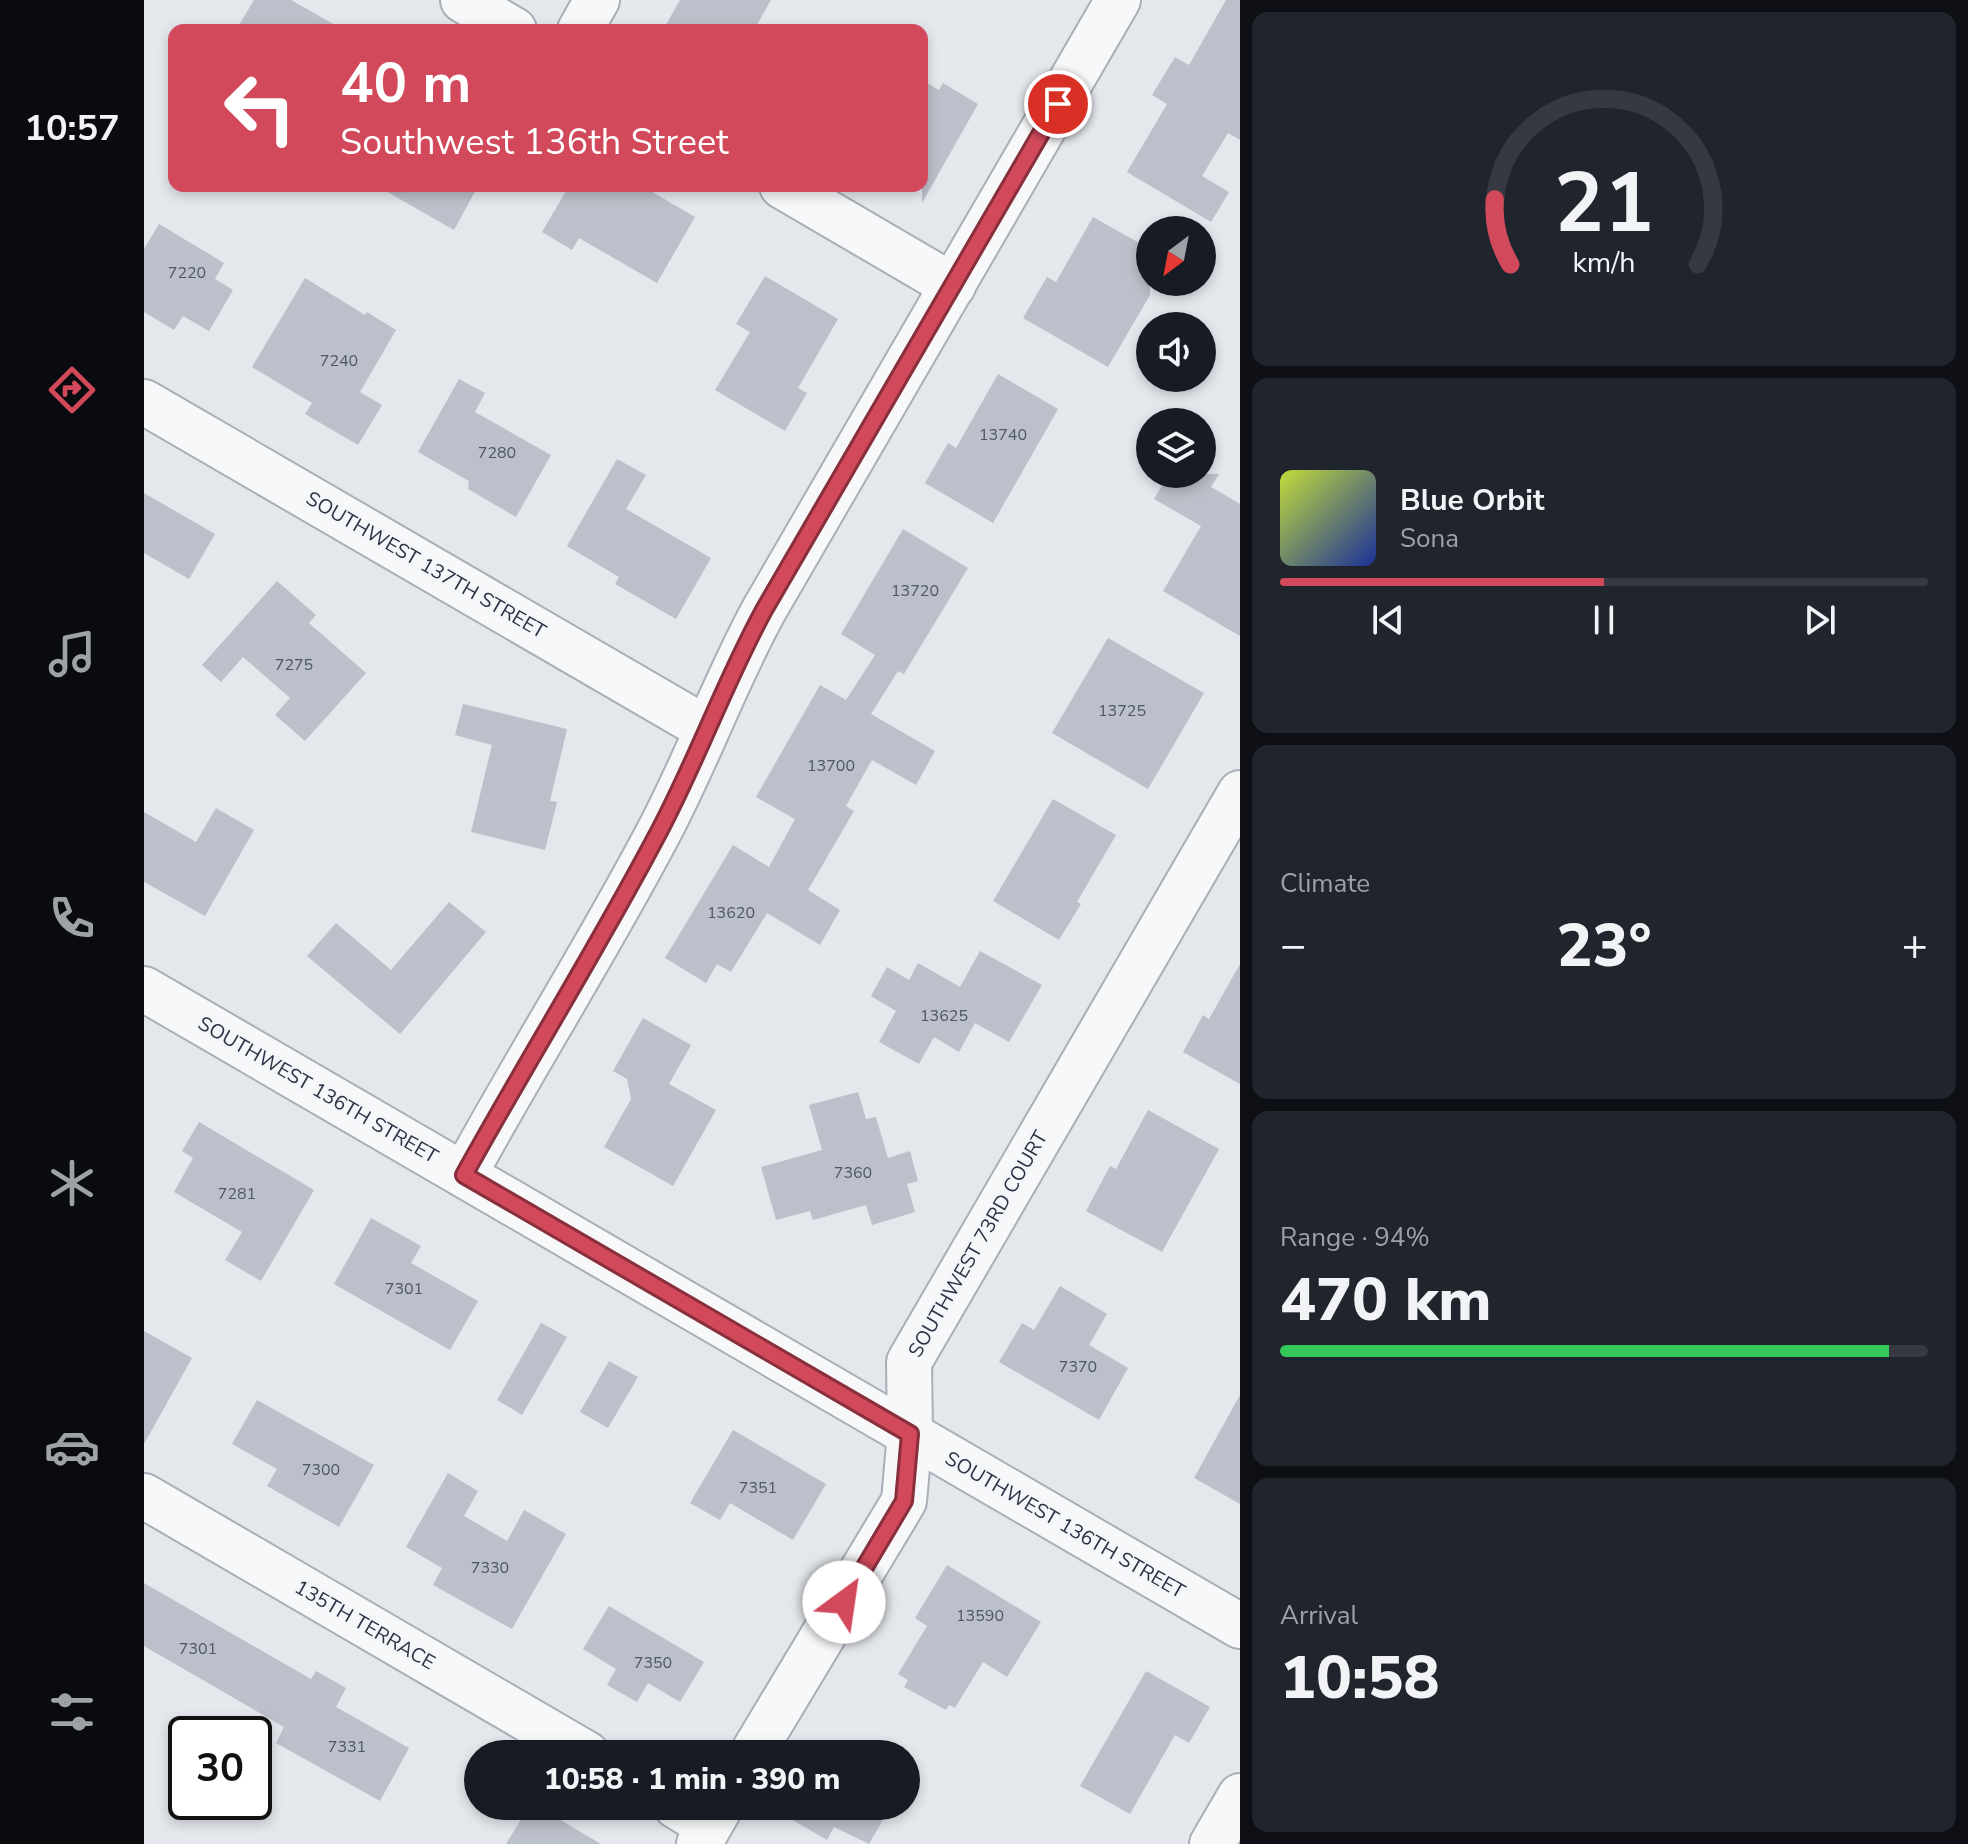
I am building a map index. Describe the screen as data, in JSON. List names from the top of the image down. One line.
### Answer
{"streets":{"street":["SOUTHWEST 137TH STREET","SOUTHWEST 136TH STREET","SOUTHWEST 73RD COURT","135TH TERRACE"]},"crossings":[["SOUTHWEST 136TH STREET","SOUTHWEST 73RD COURT"]],"house_numbers":["7220","7240","13740","7280","13720","7275","13725","13700","13620","13625","7360","7281","7301","7370","7300","7351","7330","13590","7301","7350","7331"],"north":"bottom left","page":{"tabs":"10:57","turn":["40 m","Southwest 136th Street"],"song":["Blue Orbit","Sona"],"tile":["Climate",["Range · 94%","470 km"],["Arrival","10:58"]],"heat":["−","23°","+"],"limit":"30","trip":"10:58 · 1 min · 390 m","gauge":["21","km/h"]}}
